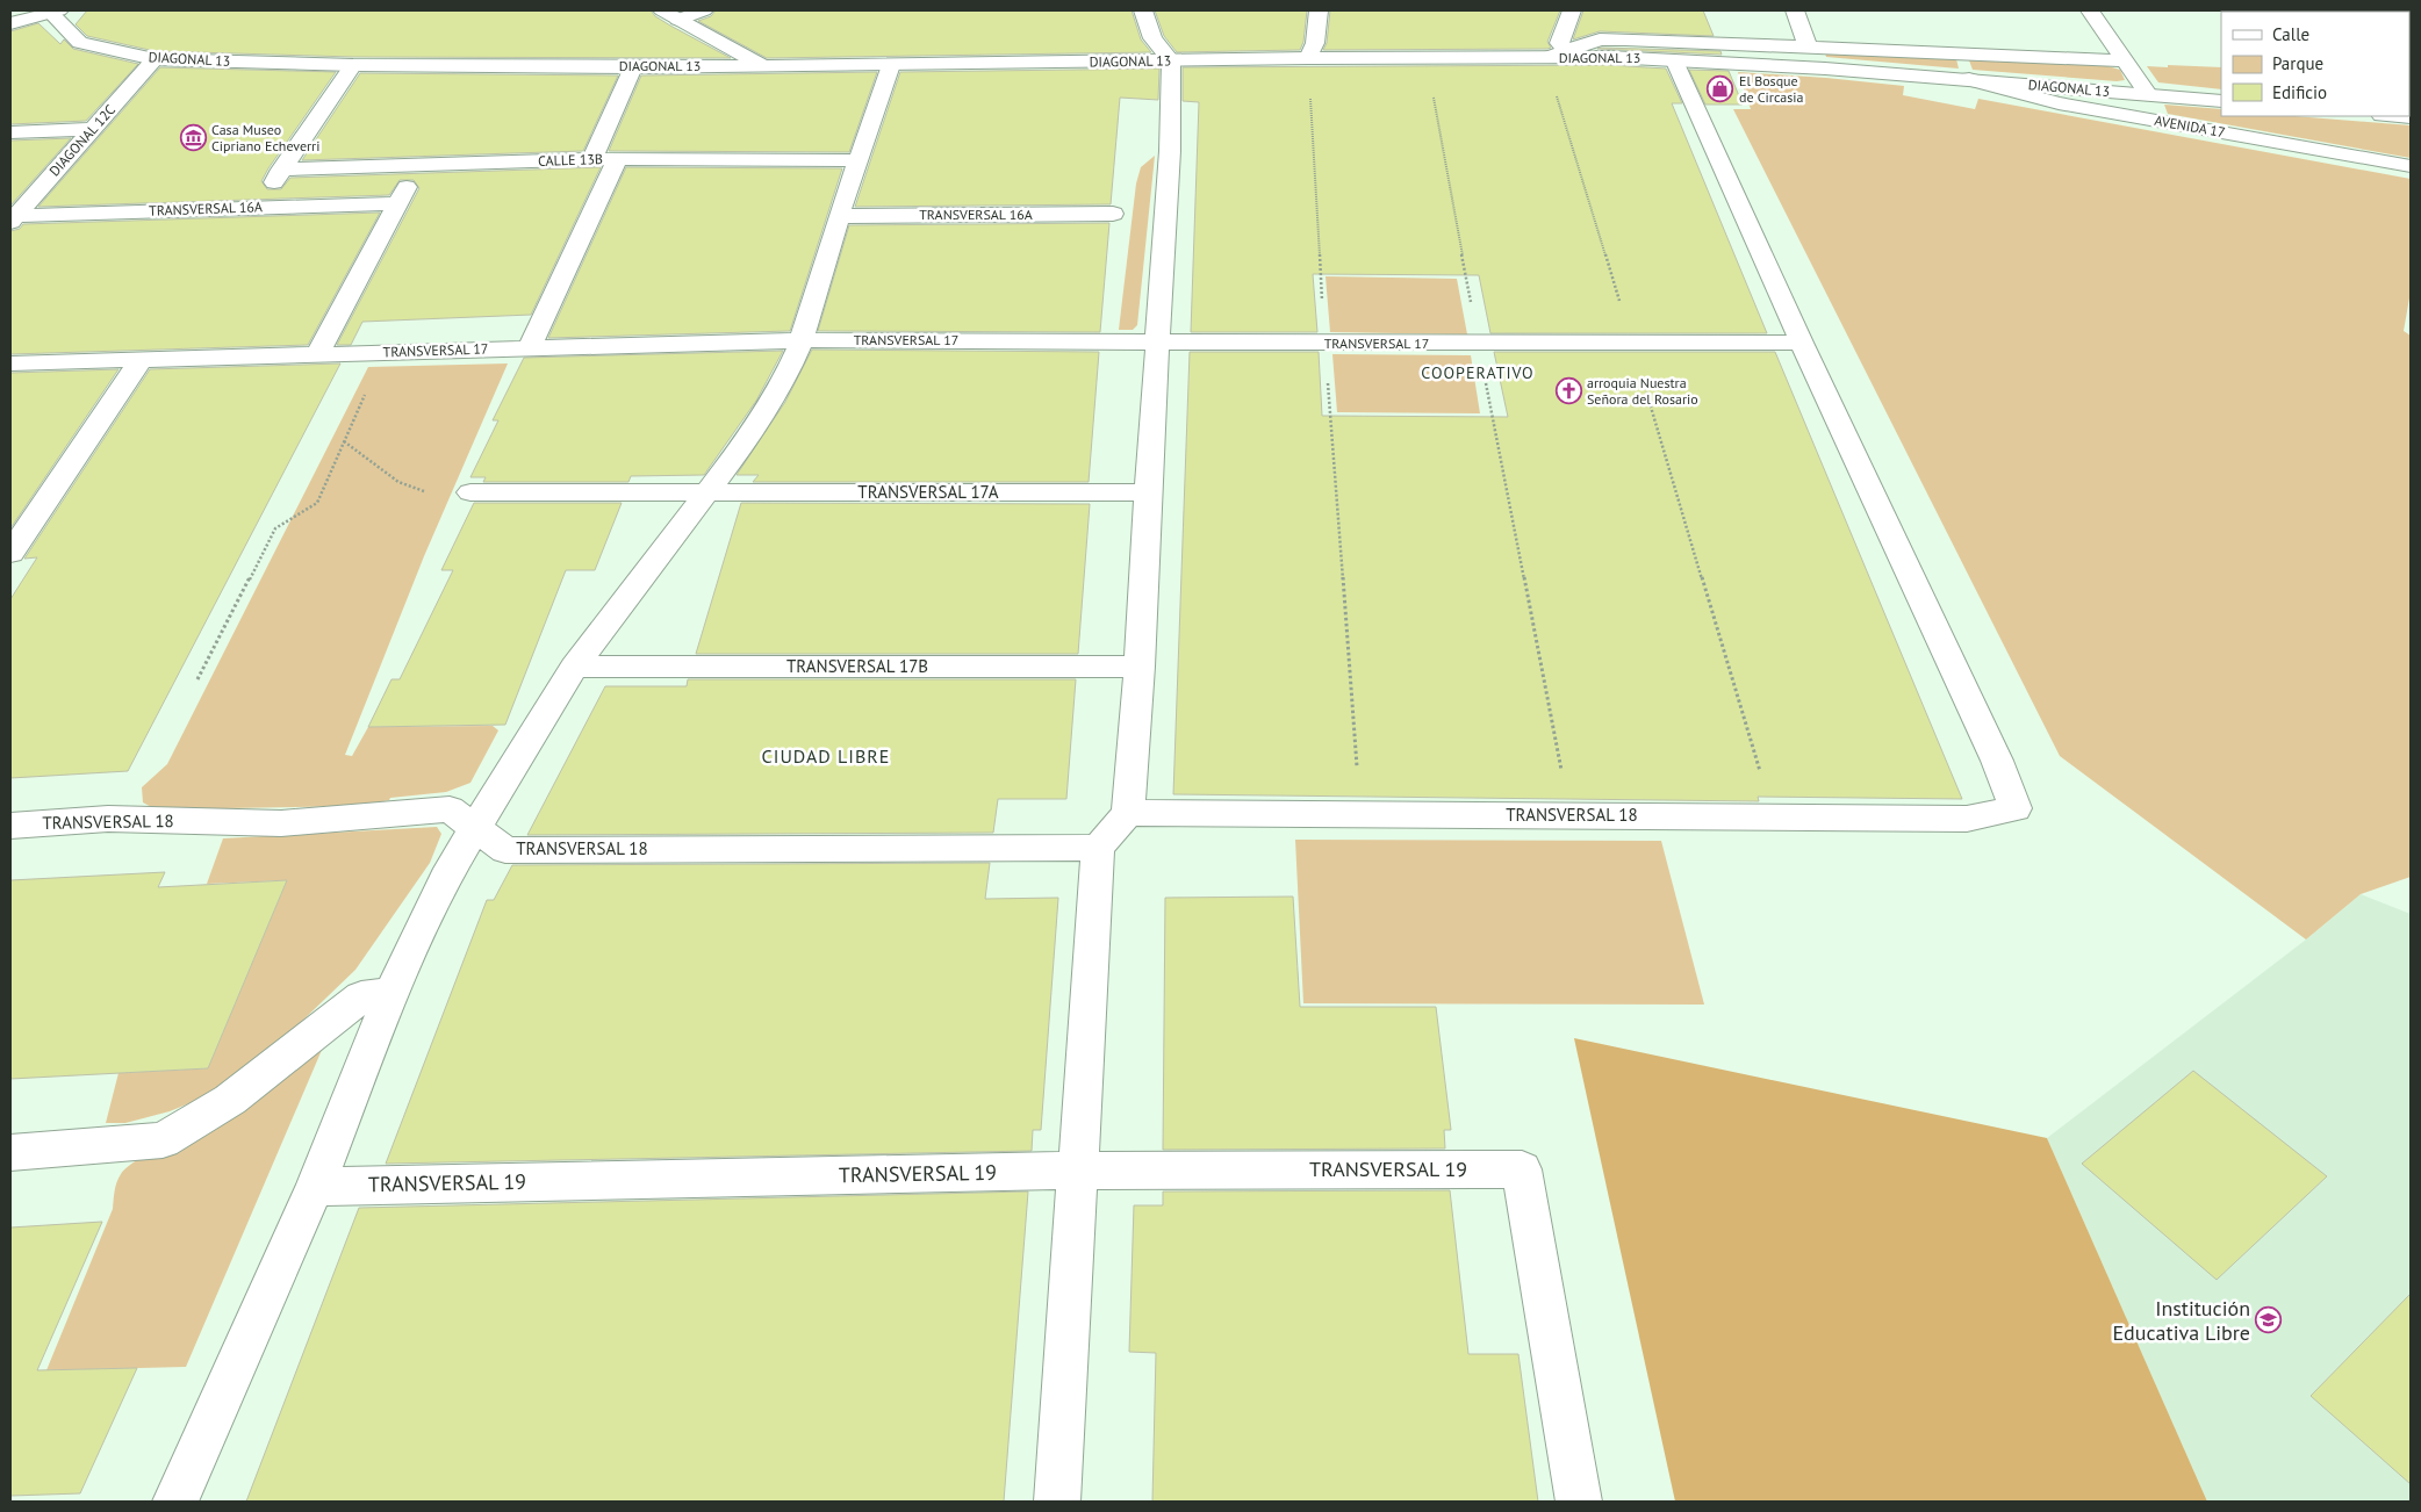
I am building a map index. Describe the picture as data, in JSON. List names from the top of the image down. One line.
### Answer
{"streets":{"street":["DIAGONAL 13","AVENIDA 17","DIAGONAL 12C","CALLE 13B","TRANSVERSAL 16A","TRANSVERSAL 17","TRANSVERSAL 17A","TRANSVERSAL 17B","TRANSVERSAL 18","TRANSVERSAL 19"]},"crossings":[["DIAGONAL 13","AVENIDA 17"],["DIAGONAL 13","DIAGONAL 12C"],["DIAGONAL 12C","TRANSVERSAL 16A"],["TRANSVERSAL 17","TRANSVERSAL 18"]],"districts":["COOPERATIVO","CIUDAD LIBRE"],"places":{"shop":["El Bosque de Circasia"],"museum":["Casa Museo Cipriano Echeverri"],"church":["arroquia Nuestra Señora del Rosario"],"school or university":["Institución Educativa Libre"]},"legend":["Calle","Parque","Edificio"]}
